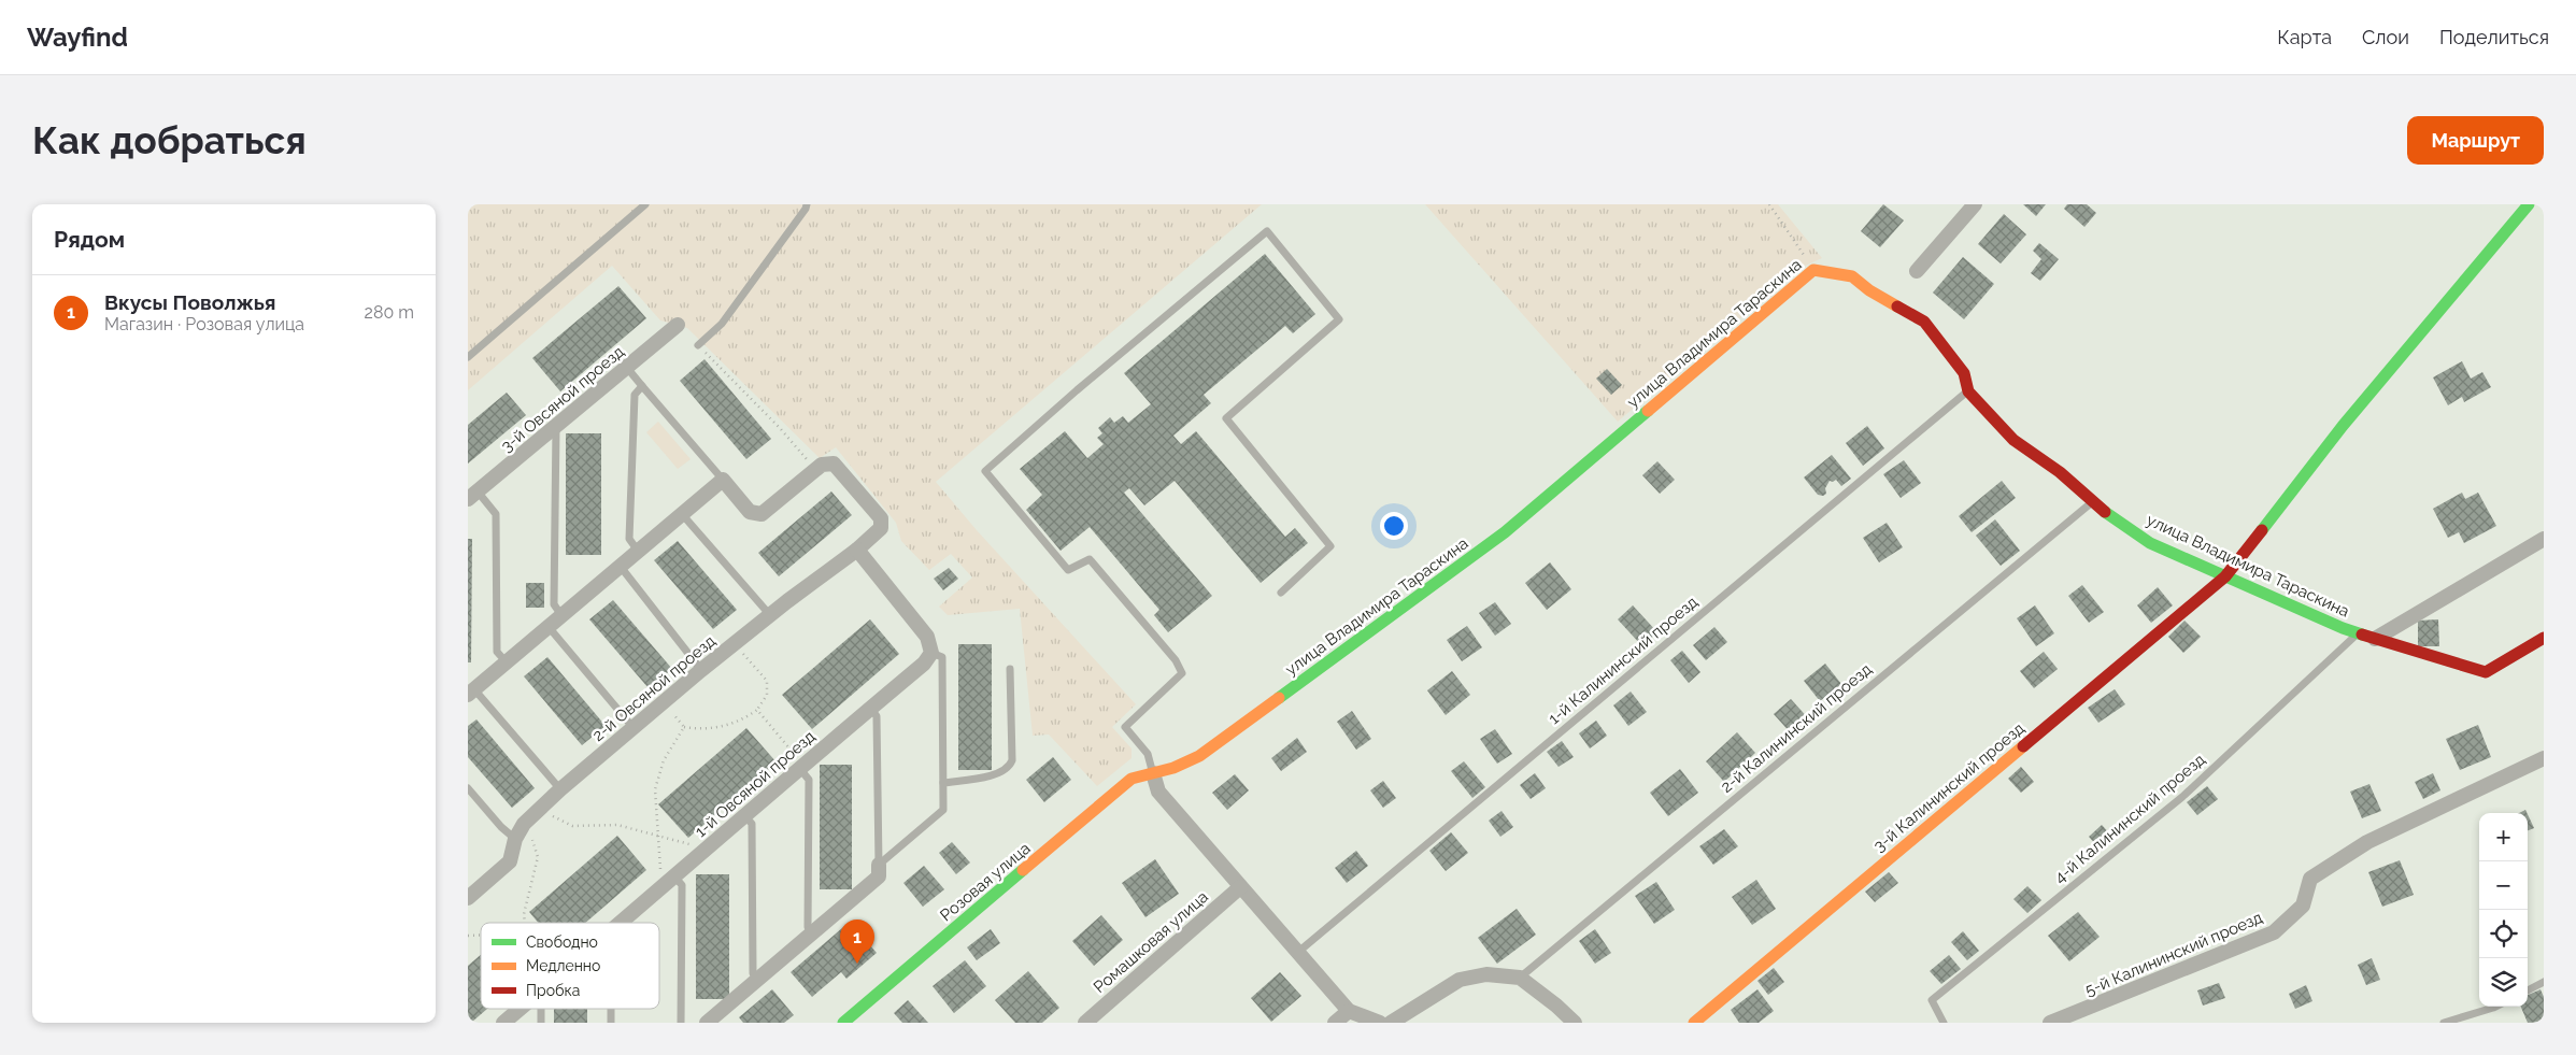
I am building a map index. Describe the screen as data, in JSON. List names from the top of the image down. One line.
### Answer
{"streets":{"street":["улица Владимира Тараскина","3-й Овсяной проезд","2-й Овсяной проезд","1-й Овсяной проезд","3-й Калининский проезд","Розовая улица","Ромашковая улица","5-й Калининский проезд"],"lane":["1-й Калининский проезд","2-й Калининский проезд","4-й Калининский проезд"]},"crossings":[["улица Владимира Тараскина","1-й Калининский проезд"],["улица Владимира Тараскина","2-й Калининский проезд"],["улица Владимира Тараскина","3-й Калининский проезд"],["улица Владимира Тараскина","4-й Калининский проезд"],["улица Владимира Тараскина","Розовая улица"]],"legend":["Свободно","Медленно","Пробка"],"page":{"header":"Wayfind","nav":["Карта","Слои","Поделиться"],"buttons":"Маршрут","title":"Как добраться","heading":"Рядом","list":[{"mark":"1","name":"Вкусы Поволжья","note":"Магазин · Розовая улица","value":"280 m"}],"map_buttons":["+","−"],"pins":"1"}}
